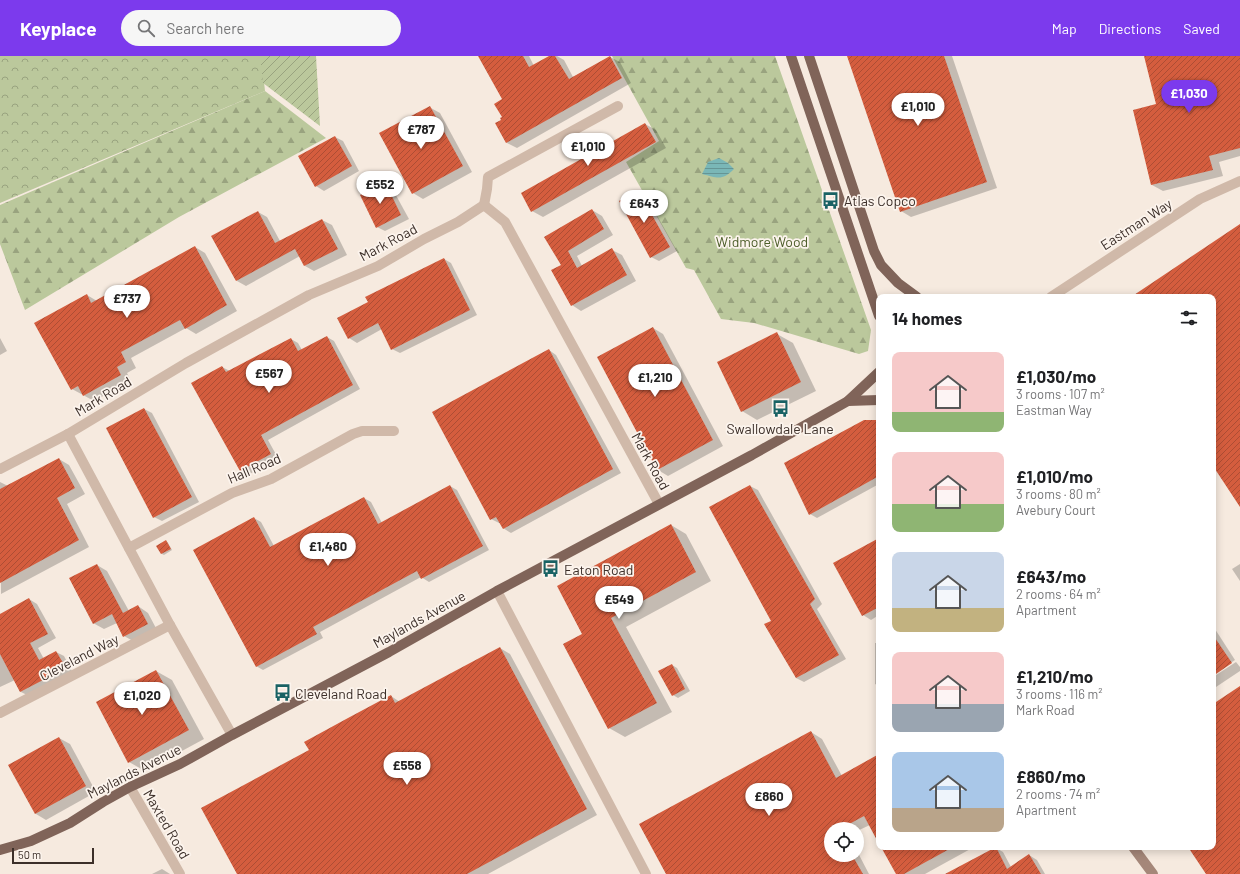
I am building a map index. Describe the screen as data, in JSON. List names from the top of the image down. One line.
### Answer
{"streets":{"main road":["Maylands Avenue"],"street":["Eastman Way","Mark Road","Hall Road","Cleveland Way","Maxted Road"]},"crossings":[["Mark Road","Maylands Avenue"],["Maylands Avenue","Maxted Road"]],"parks":["Widmore Wood"],"places":{"bus stop":["Atlas Copco","Swallowdale Lane","Eaton Road","Cleveland Road"]},"scale_bar":"50 m","page":{"header":"Keyplace","search":"Search here","nav":["Map","Directions","Saved"],"price":["£1,030","£1,010","£787","£1,010","£552","£643","£737","£567","£1,210","£1,480","£549","£1,020","£558","£860"],"heading":"14 homes","list":[{"name":"£1,030/mo","note":"3 rooms · 107 m² · Eastman Way"},{"name":"£1,010/mo","note":"3 rooms · 80 m² · Avebury Court"},{"name":"£643/mo","note":"2 rooms · 64 m² · Apartment"},{"name":"£1,210/mo","note":"3 rooms · 116 m² · Mark Road"},{"name":"£860/mo","note":"2 rooms · 74 m² · Apartment"}],"scale":"50 m"}}
